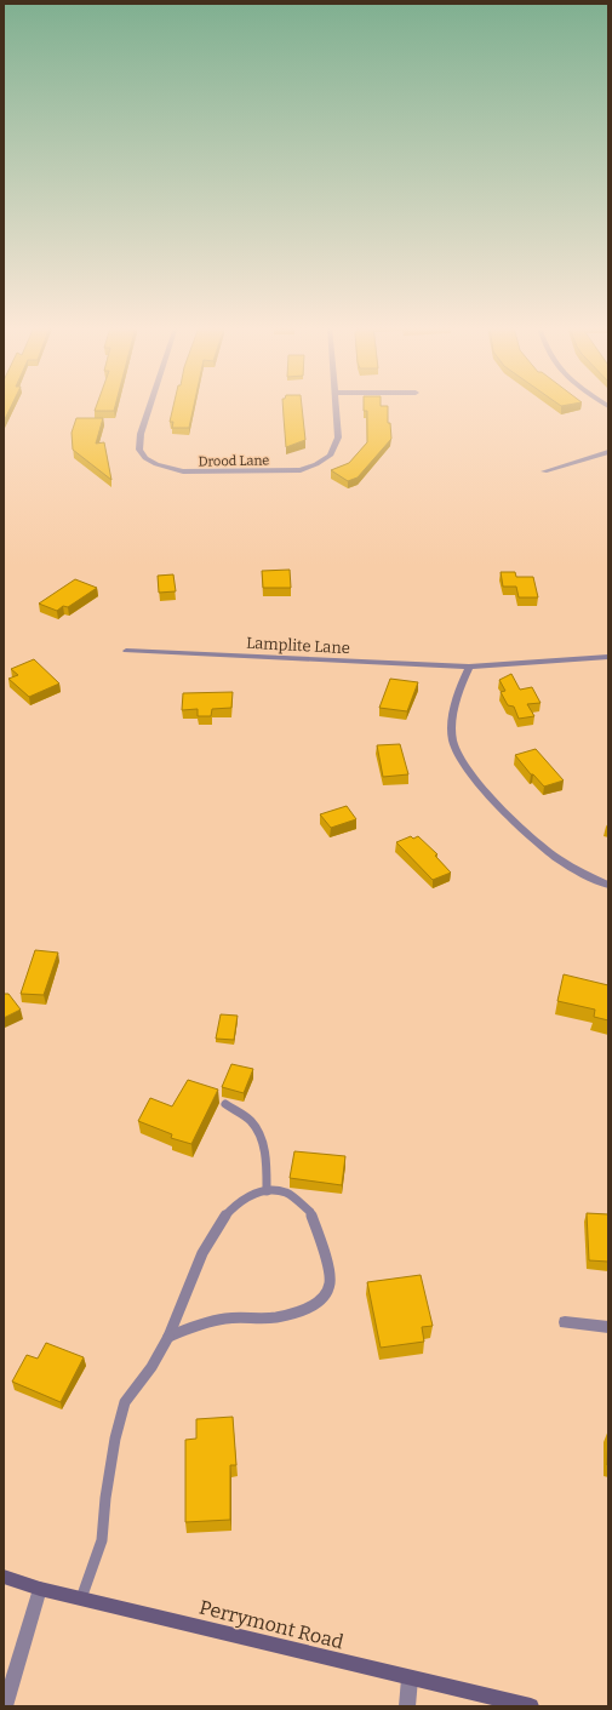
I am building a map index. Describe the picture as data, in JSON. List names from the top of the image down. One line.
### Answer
{"streets":{"street":["Drood Lane","Lamplite Lane","Perrymont Road"]}}
